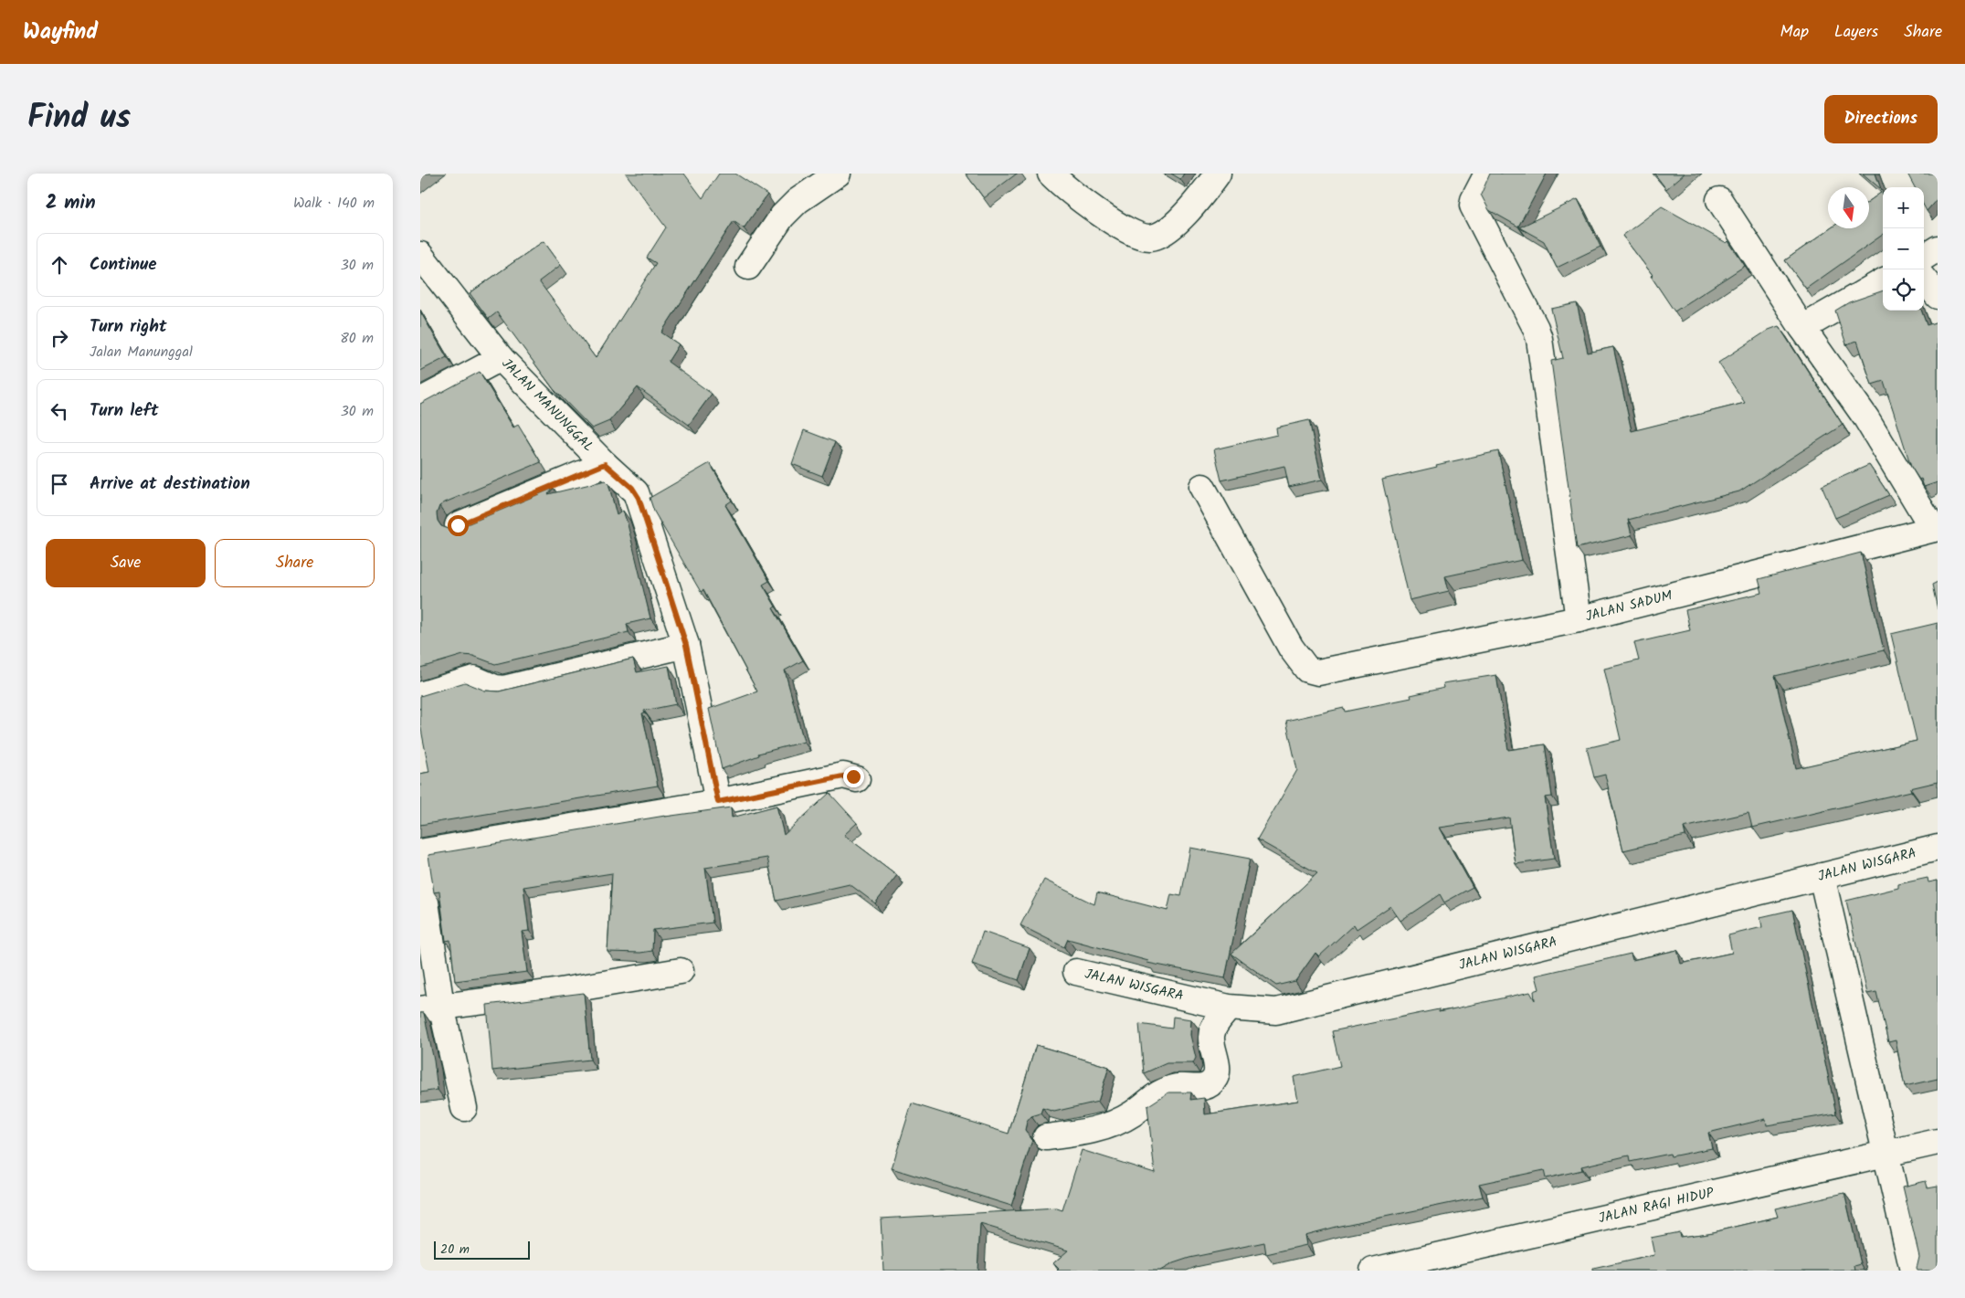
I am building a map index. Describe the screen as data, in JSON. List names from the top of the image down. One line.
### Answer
{"streets":{"street":["JALAN MANUNGGAL","JALAN SADUM","JALAN WISGARA","JALAN RAGI HIDUP"]},"scale_bar":"20 m","north":"bottom","page":{"header":"Wayfind","nav":["Map","Layers","Share"],"title":"Find us","buttons":["Directions",["Save","Share"]],"heading":["2 min","Walk · 140 m"],"map_buttons":["+","−"],"list":[["Continue","30 m"],["Turn right","Jalan Manunggal","80 m"],["Turn left","30 m"],"Arrive at destination"],"scale":"20 m"}}
